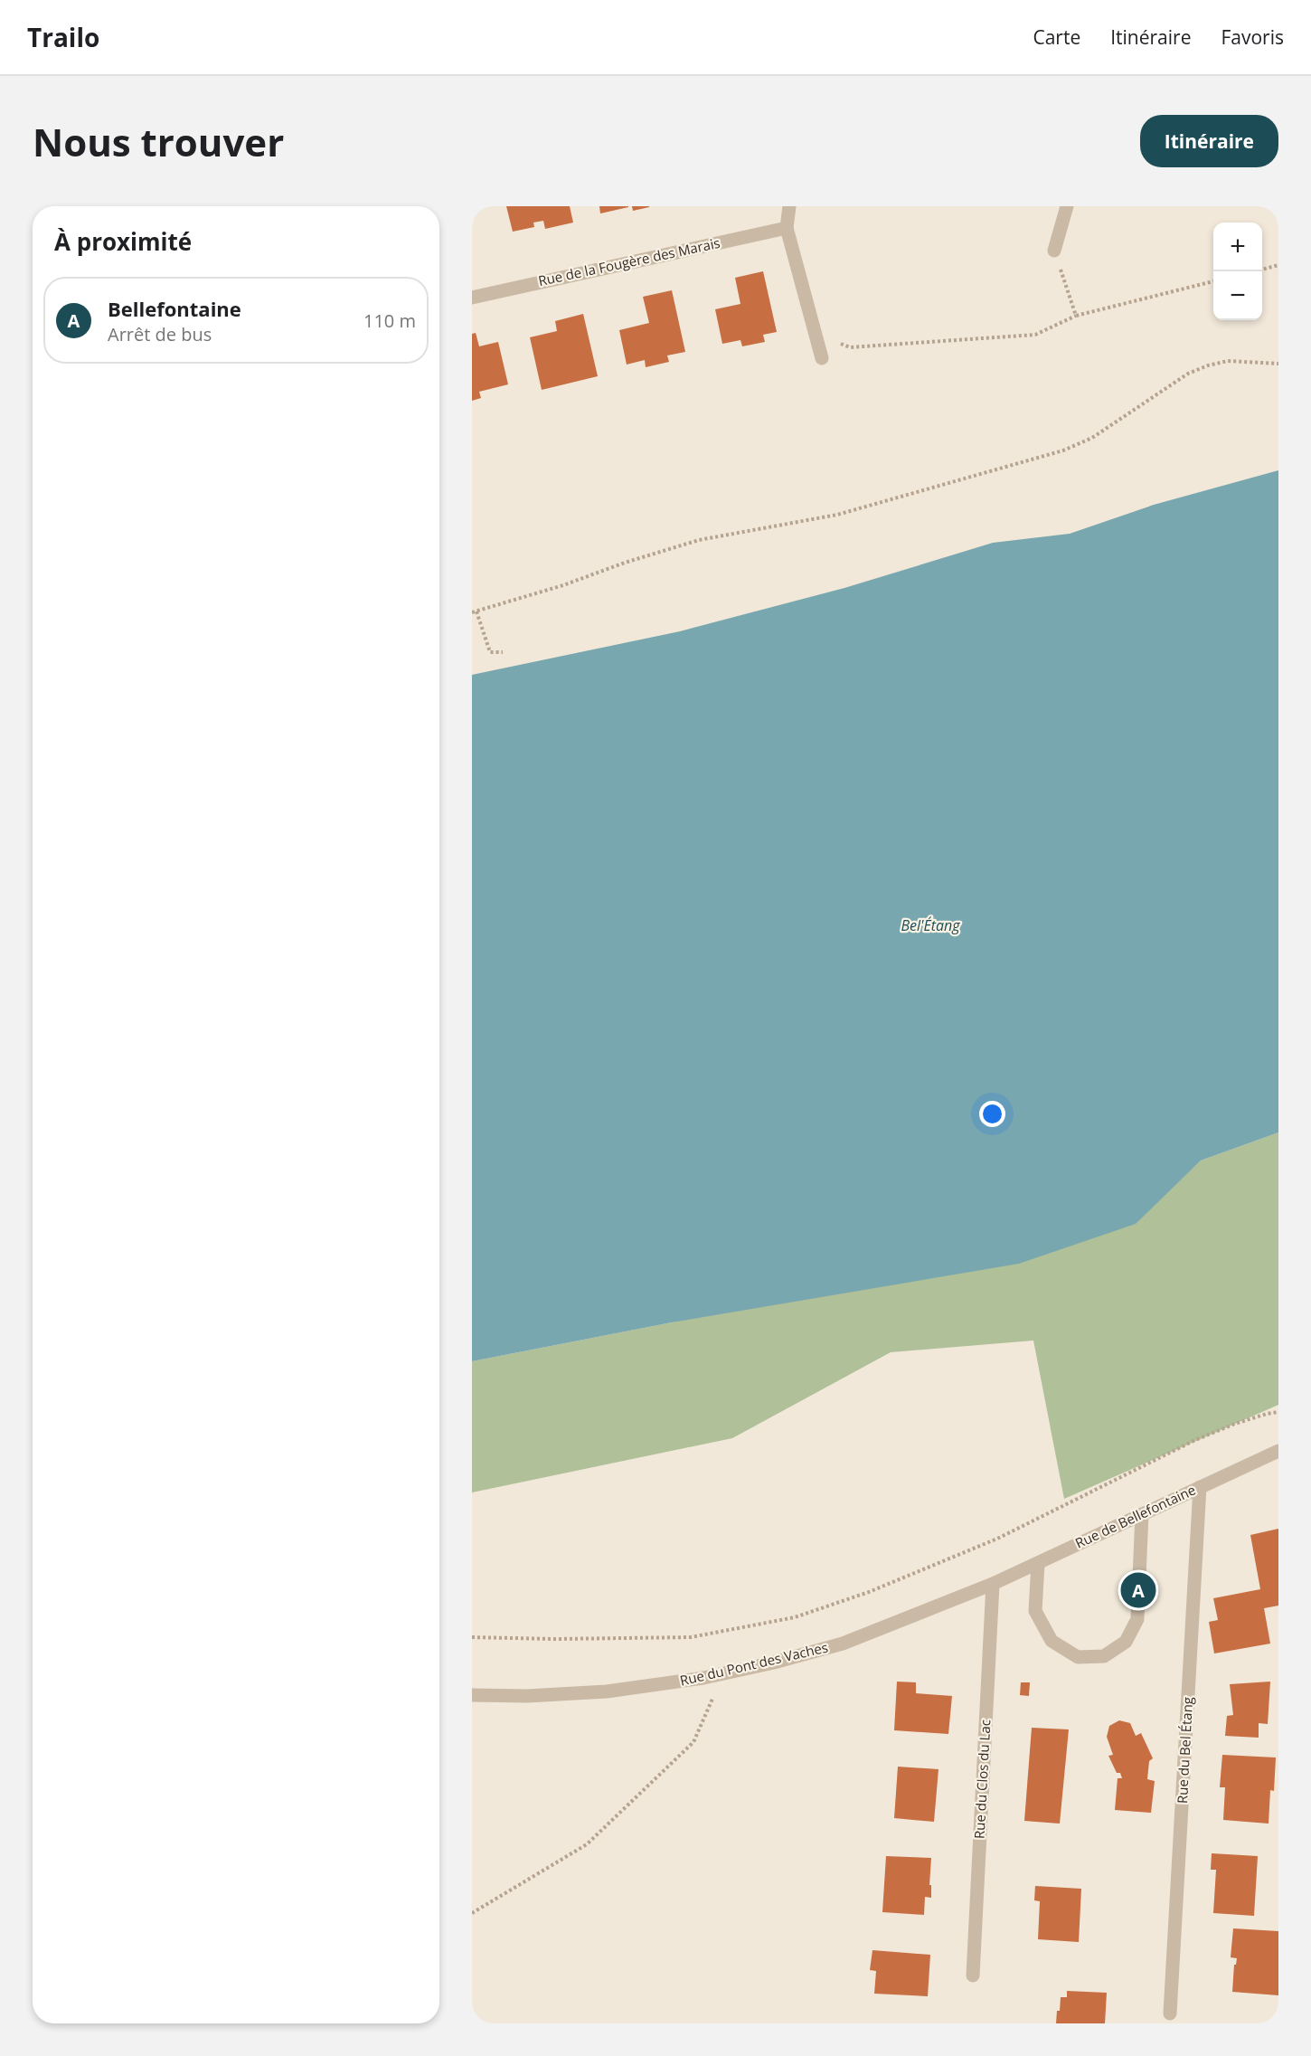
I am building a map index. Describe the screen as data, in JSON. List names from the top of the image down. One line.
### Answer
{"streets":{"street":["Rue de la Fougère des Marais","Rue de Bellefontaine","Rue du Pont des Vaches","Rue du Bel Étang","Rue du Clos du Lac"]},"crossings":[["Rue de Bellefontaine","Rue du Pont des Vaches"],["Rue de Bellefontaine","Rue du Bel Étang"],["Rue de Bellefontaine","Rue du Clos du Lac"],["Rue du Pont des Vaches","Rue du Clos du Lac"]],"water":["Bel'Étang"],"page":{"header":"Trailo","nav":["Carte","Itinéraire","Favoris"],"buttons":"Itinéraire","title":"Nous trouver","heading":"À proximité","map_buttons":["+","−"],"list":[{"mark":"A","name":"Bellefontaine","note":"Arrêt de bus","value":"110 m"}],"pins":"A"}}
